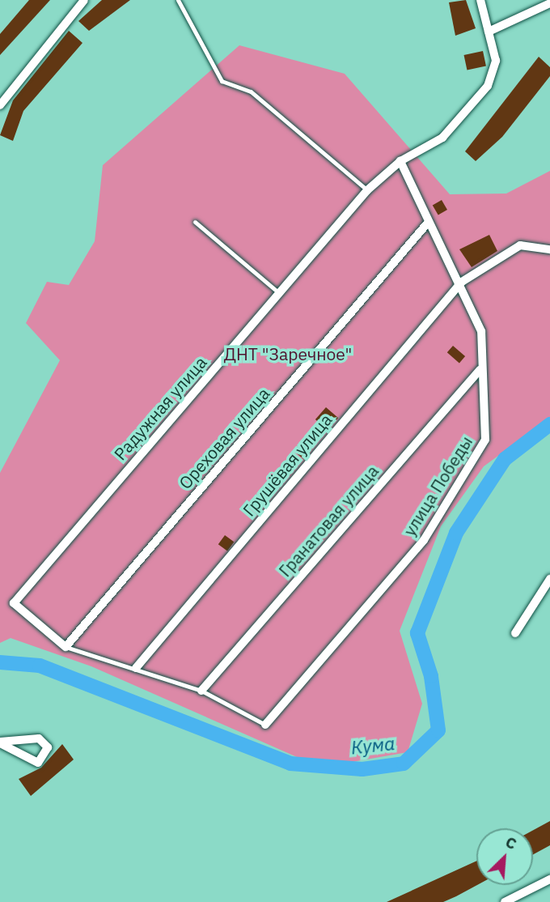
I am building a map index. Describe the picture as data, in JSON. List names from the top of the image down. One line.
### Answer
{"streets":{"street":["Радужная улица","Ореховая улица","Грушёвая улица","улица Победы","Гранатовая улица"]},"crossings":[["Радужная улица","Ореховая улица"],["Радужная улица","улица Победы"],["Ореховая улица","улица Победы"],["Грушёвая улица","улица Победы"],["улица Победы","Гранатовая улица"]],"water":["Кума"],"parks":["ДНТ \"Заречное\""],"north":"top right"}
